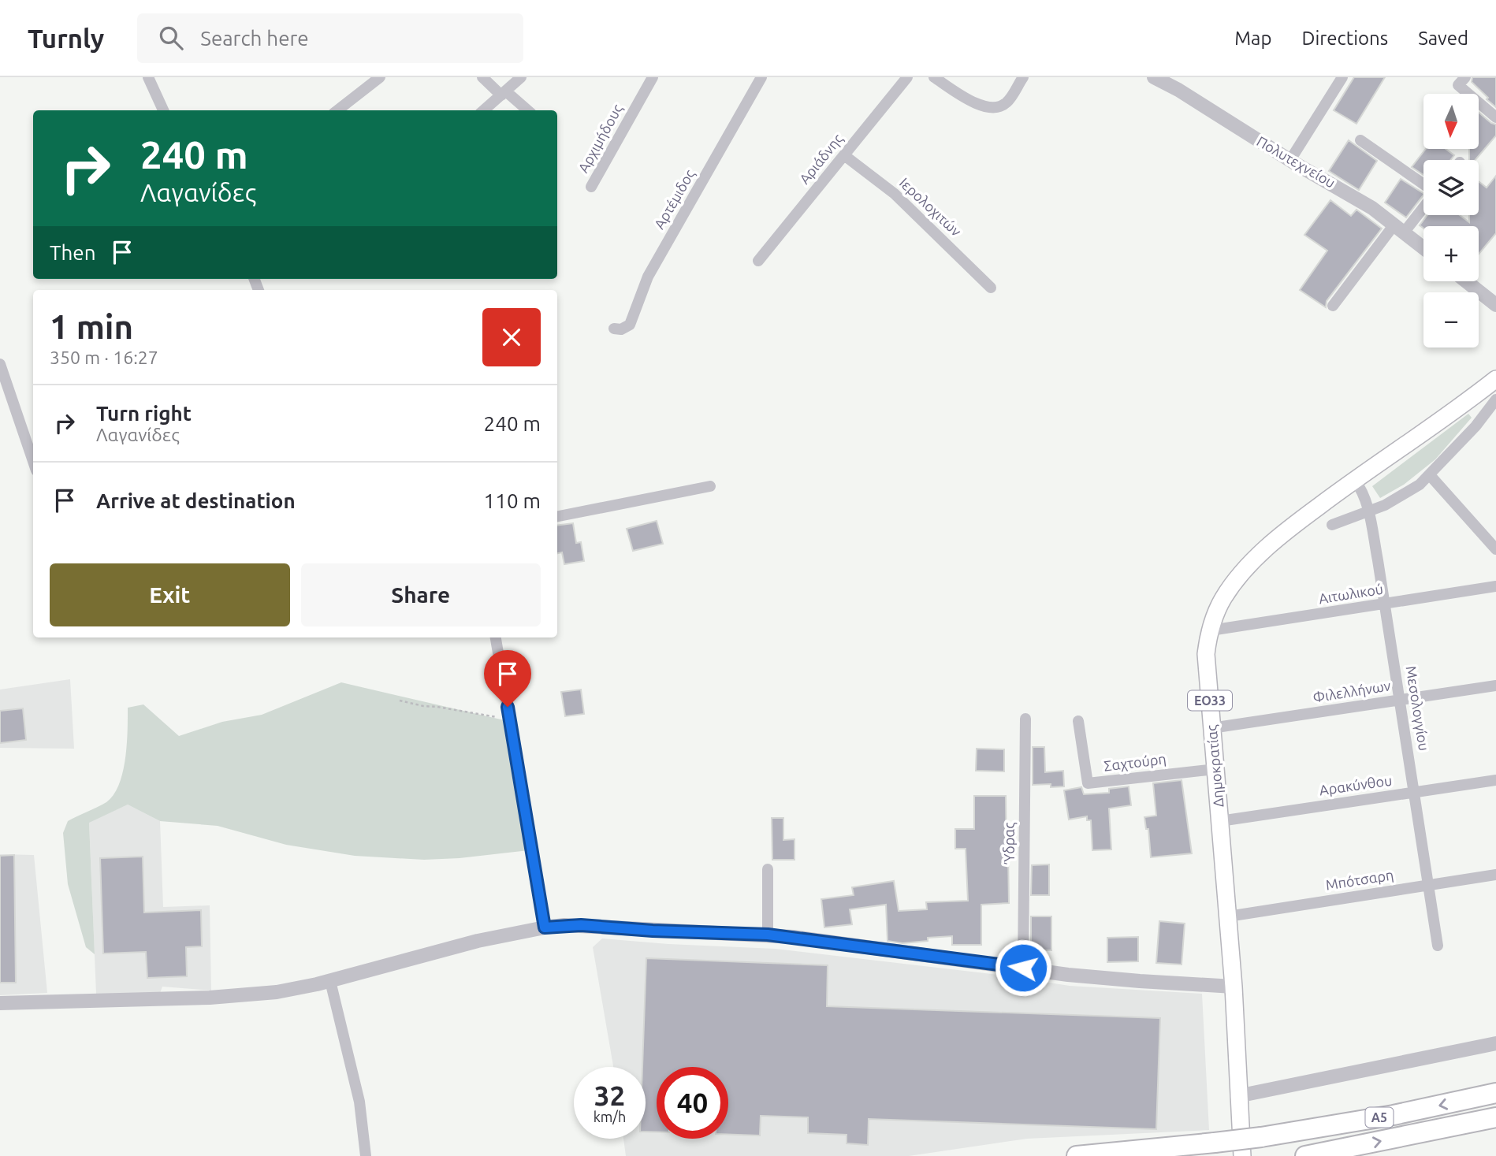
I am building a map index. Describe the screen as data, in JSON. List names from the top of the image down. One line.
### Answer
{"streets":{"highway":["Α5"],"main road":["ΕΟ33","Δημοκρατίας"],"street":["Αρχιμήδους","Αριάδνης","Πολυτεχνείου","Αρτέμιδος","Ιερολοχιτών","Αιτωλικού","Φιλελλήνων","Μεσολογγίου","Σαχτούρη","Αρακύνθου","Ύδρας","Μπότσαρη"]},"crossings":[["Αριάδνης","Ιερολοχιτών"],["Αιτωλικού","Μεσολογγίου"],["Αιτωλικού","Δημοκρατίας"],["Φιλελλήνων","Μεσολογγίου"],["Φιλελλήνων","Δημοκρατίας"],["Μεσολογγίου","Δημοκρατίας"],["Μεσολογγίου","Αρακύνθου"],["Μεσολογγίου","Μπότσαρη"],["Σαχτούρη","Δημοκρατίας"],["Δημοκρατίας","Αρακύνθου"],["Δημοκρατίας","Μπότσαρη"]],"north":"bottom","page":{"header":"Turnly","search":"Search here","nav":["Map","Directions","Saved"],"map_buttons":["+","−"],"turn":["240 m","Λαγανίδες"],"then":"Then","heading":["1 min","350 m · 16:27"],"list":[{"name":"Turn right","note":"Λαγανίδες","value":"240 m"},{"name":"Arrive at destination","value":"110 m"}],"buttons":["Exit","Share"],"speed":"32 km/h","limit":"40"}}
